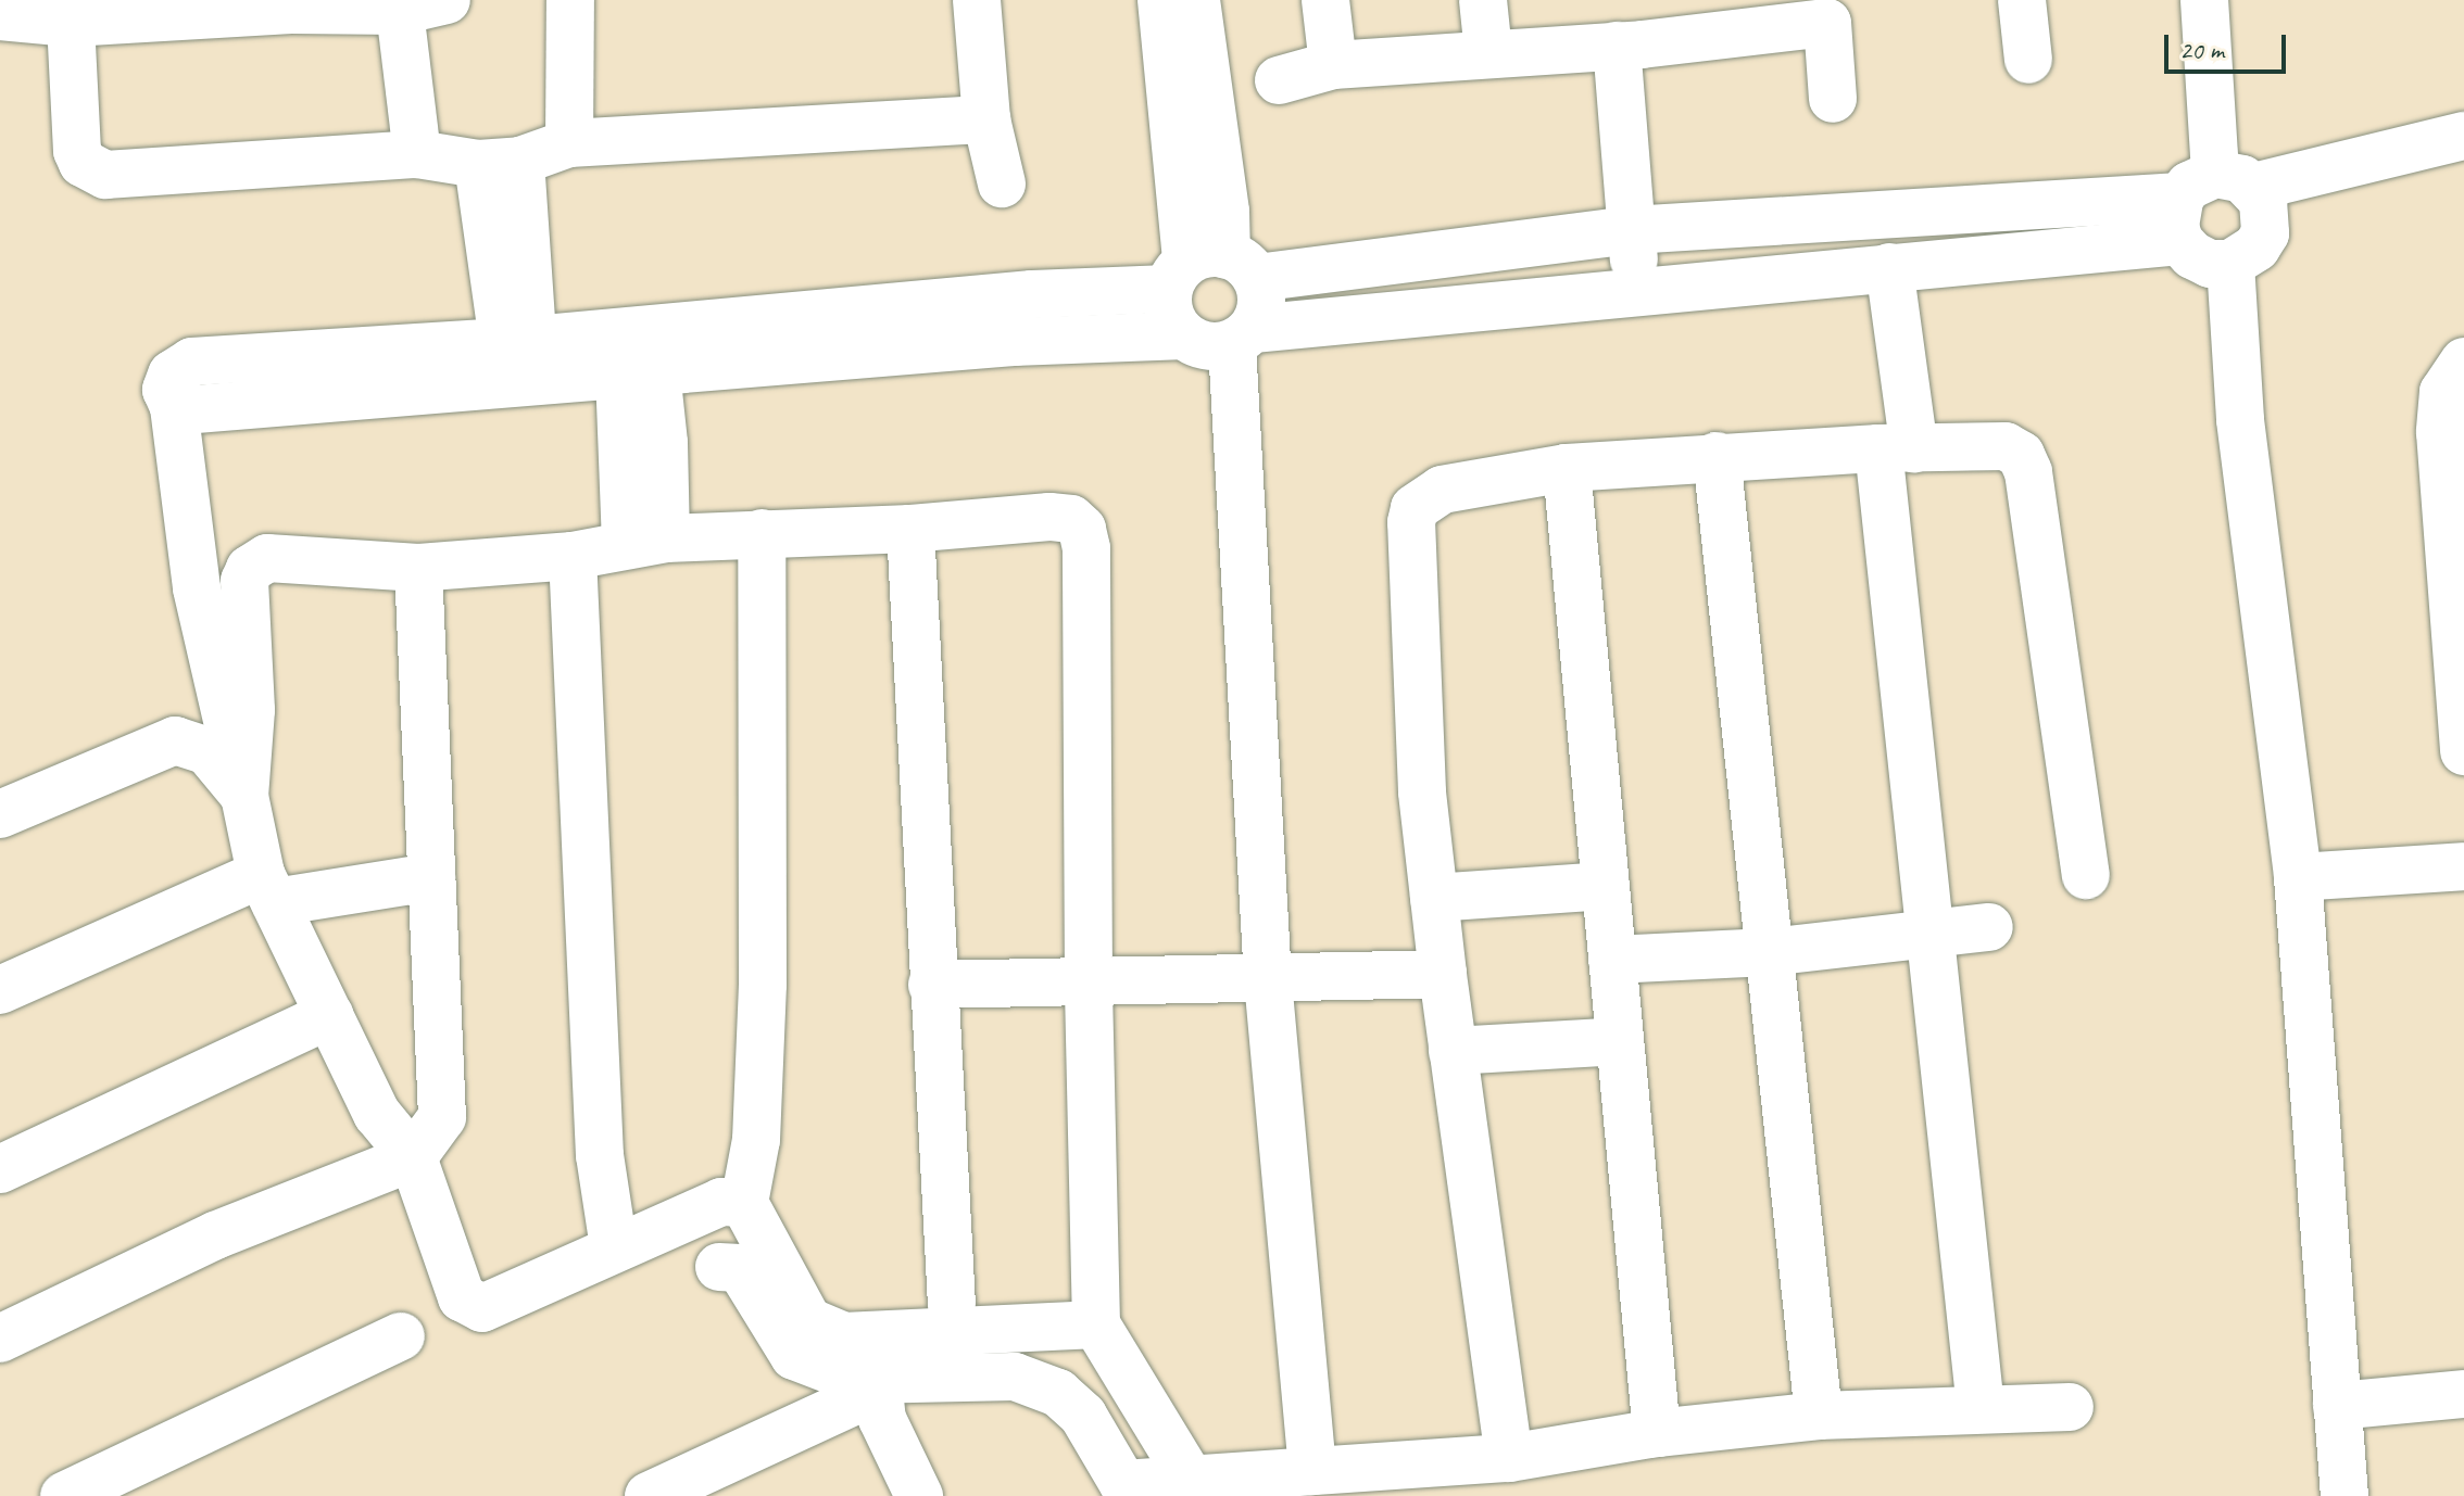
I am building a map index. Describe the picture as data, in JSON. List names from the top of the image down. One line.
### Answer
{"scale_bar":"20 m"}
